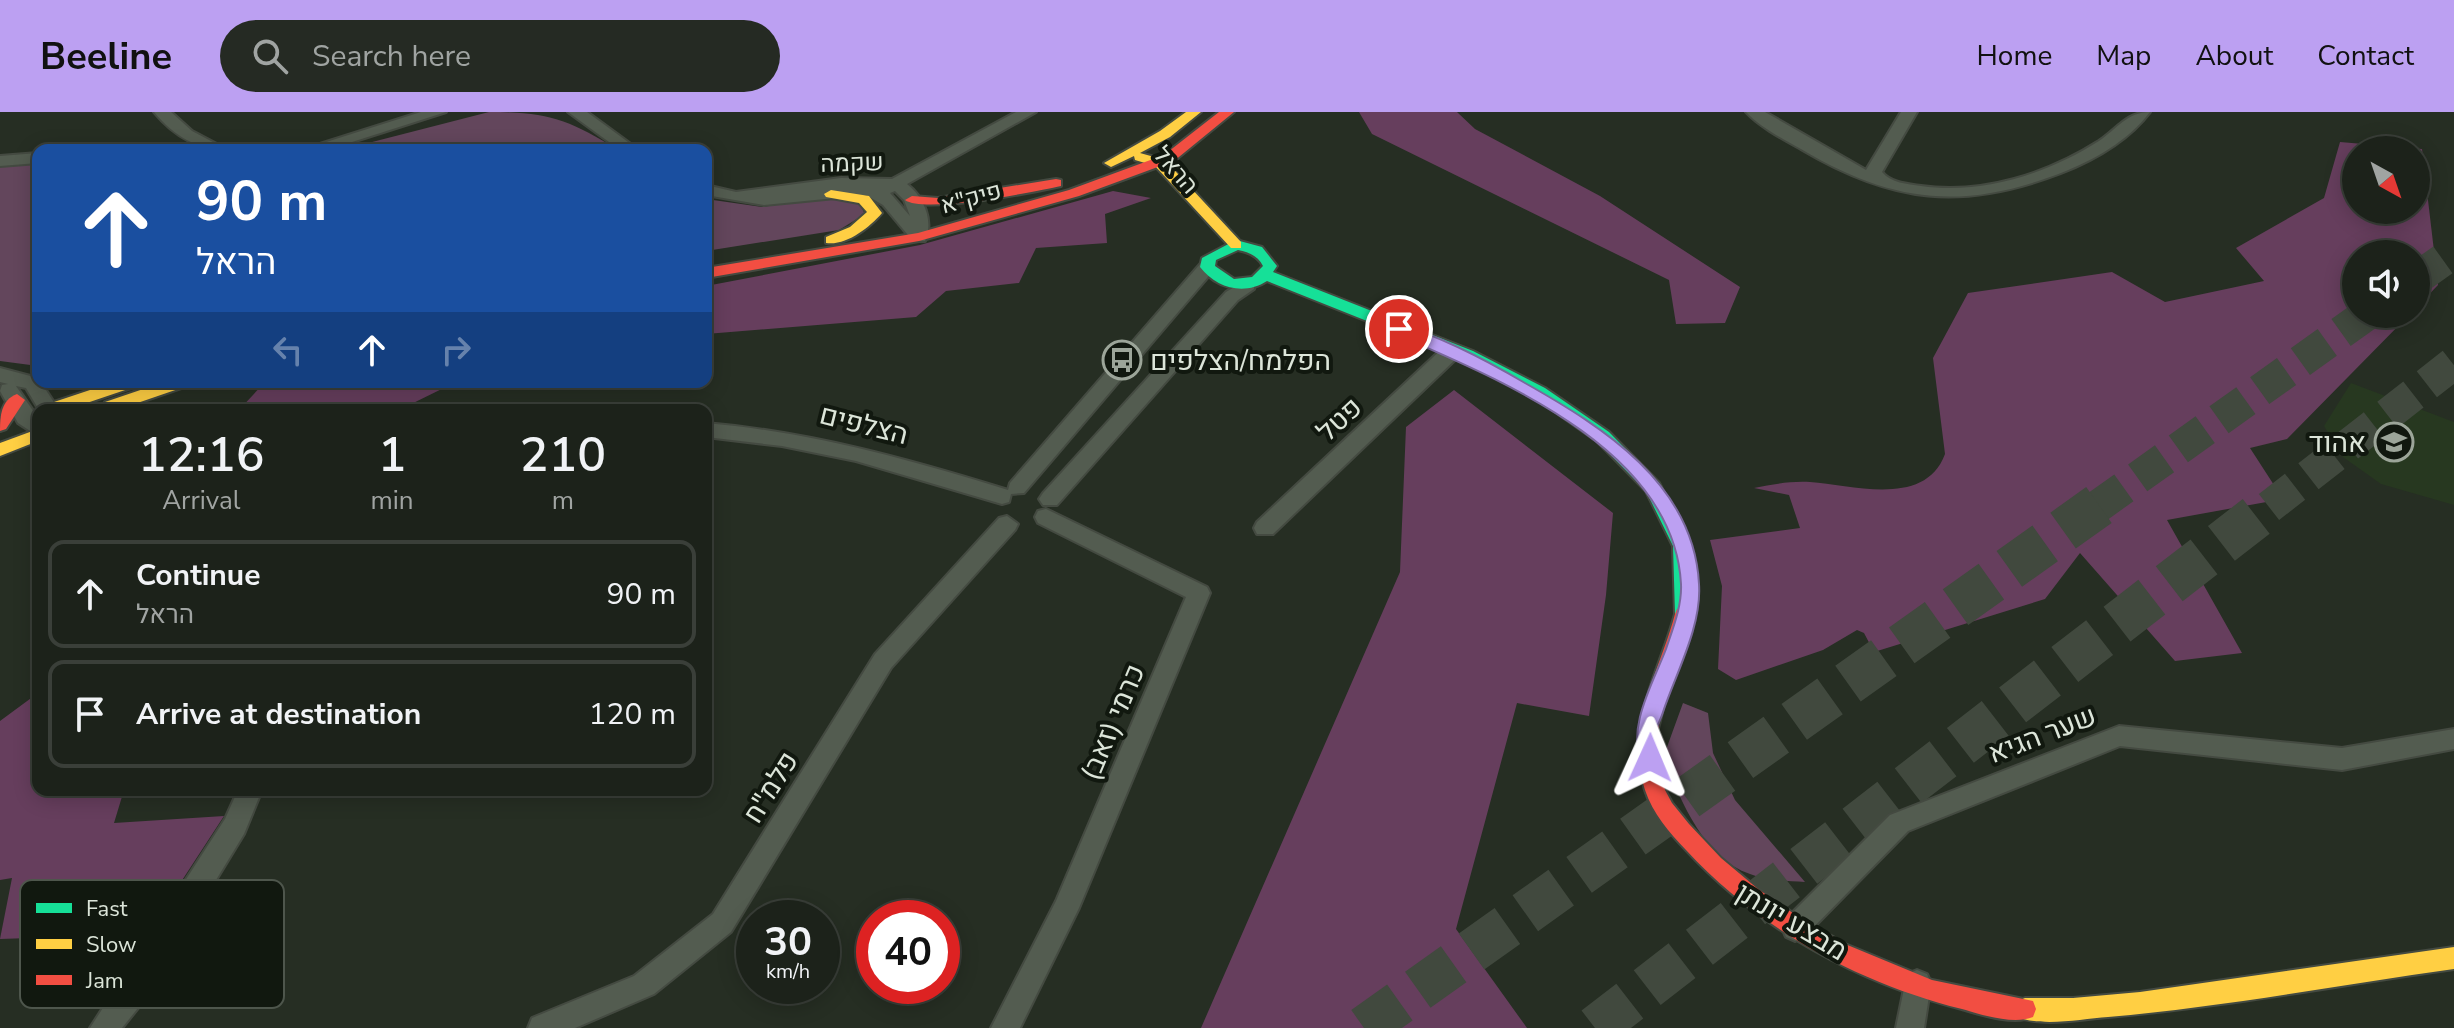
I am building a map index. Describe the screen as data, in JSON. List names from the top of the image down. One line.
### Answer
{"streets":{"street":["שקמה","הראל","פיק\"א","פטל","הצלפים","כרמי (זאב)","שער הגיא","פלמ\"ח","מבצע יונתן"]},"crossings":[["שקמה","פיק\"א"],["הראל","פיק\"א"],["פטל","מבצע יונתן"],["הצלפים","כרמי (זאב)"],["הצלפים","פלמ\"ח"],["כרמי (זאב)","פלמ\"ח"],["שער הגיא","מבצע יונתן"]],"places":{"bus stop":["הפלמח/הצלפים"],"school or university":["אהוד"]},"legend":["Fast","Slow","Jam"],"north":"bottom right","page":{"header":"Beeline","search":"Search here","nav":["Home","Map","About","Contact"],"turn":["90 m","הראל"],"eta":["12:16","Arrival","1","min","210","m"],"list":[{"name":"Continue","note":"הראל","value":"90 m"},{"name":"Arrive at destination","value":"120 m"}],"speed":"30 km/h","limit":"40"}}
